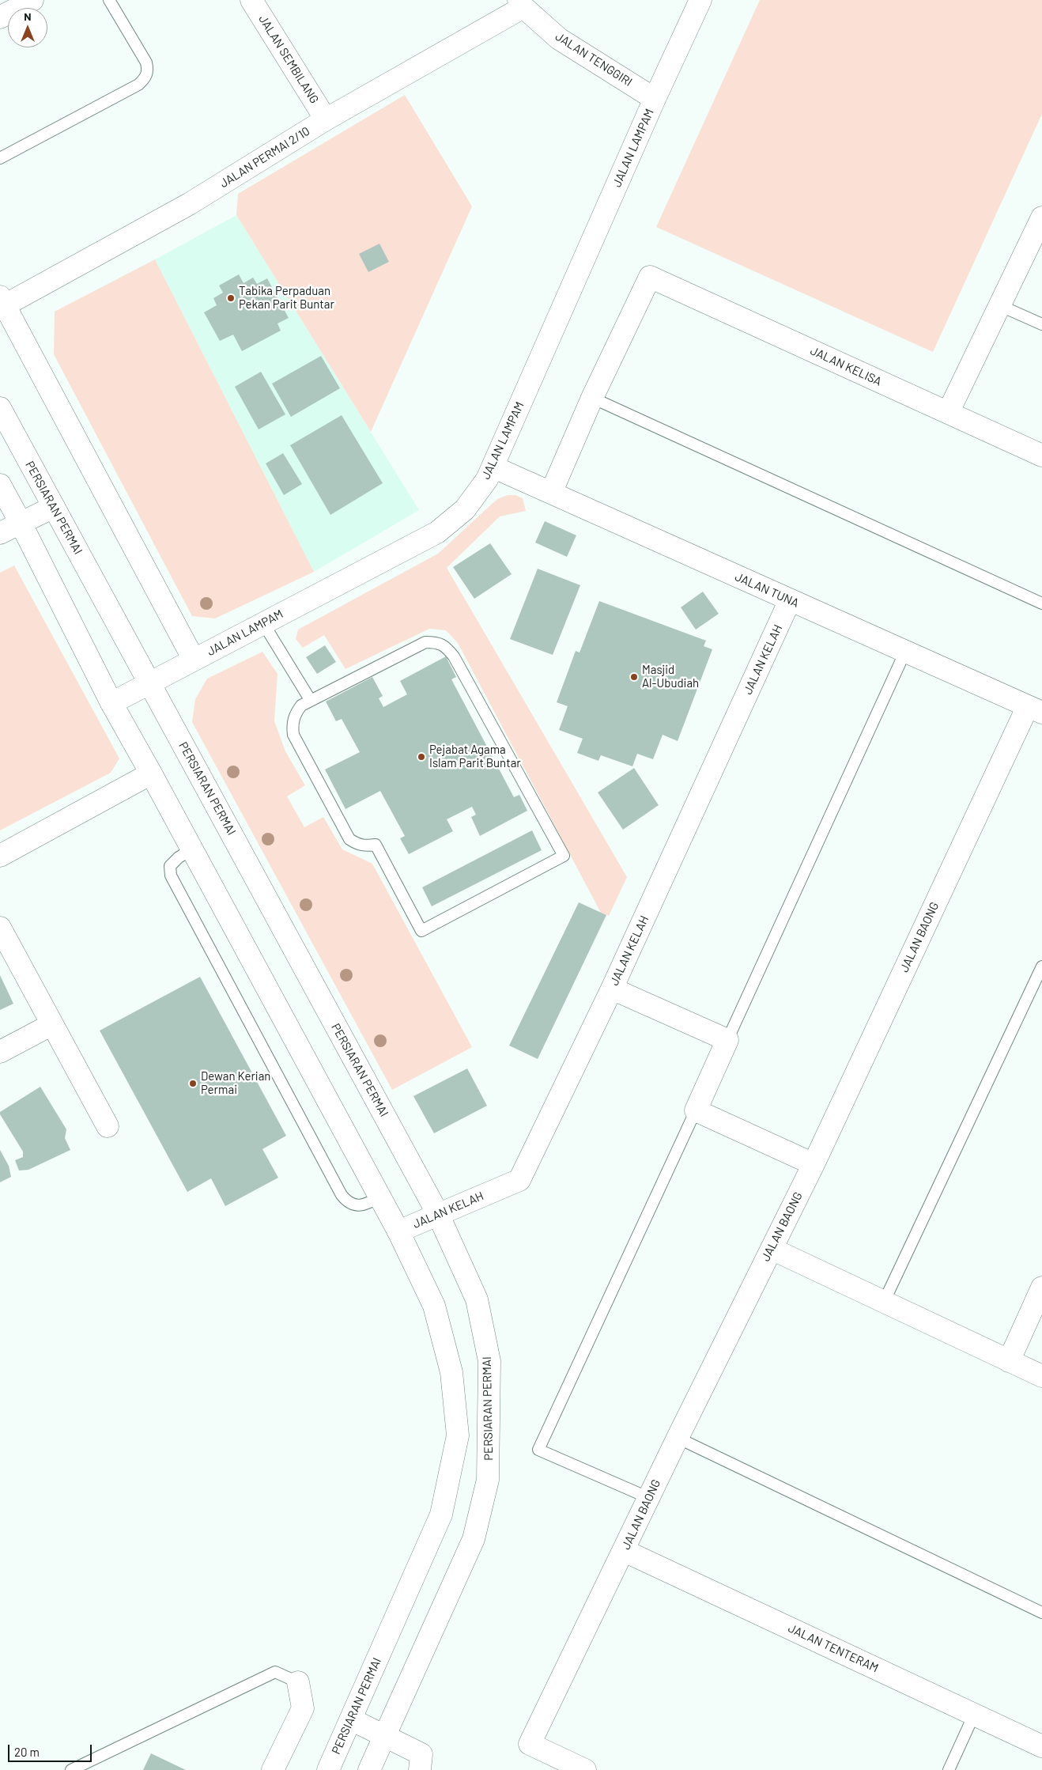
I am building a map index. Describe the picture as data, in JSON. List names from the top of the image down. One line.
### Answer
{"streets":{"street":["JALAN SEMBILANG","JALAN TENGGIRI","JALAN LAMPAM","JALAN PERMAI 2/10","JALAN KELISA","PERSIARAN PERMAI","JALAN TUNA","JALAN KELAH","JALAN BAONG","JALAN TENTERAM"]},"crossings":[["JALAN SEMBILANG","JALAN PERMAI 2/10"],["JALAN TENGGIRI","JALAN LAMPAM"],["JALAN TENGGIRI","JALAN PERMAI 2/10"],["JALAN LAMPAM","PERSIARAN PERMAI"],["JALAN LAMPAM","JALAN TUNA"],["PERSIARAN PERMAI","JALAN KELAH"],["JALAN TUNA","JALAN KELAH"],["JALAN TUNA","JALAN BAONG"],["JALAN BAONG","JALAN TENTERAM"]],"places":["Tabika Perpaduan Pekan Parit Buntar","Masjid Al-Ubudiah","Pejabat Agama Islam Parit Buntar","Dewan Kerian Permai"],"scale_bar":"20 m","north":"top"}
